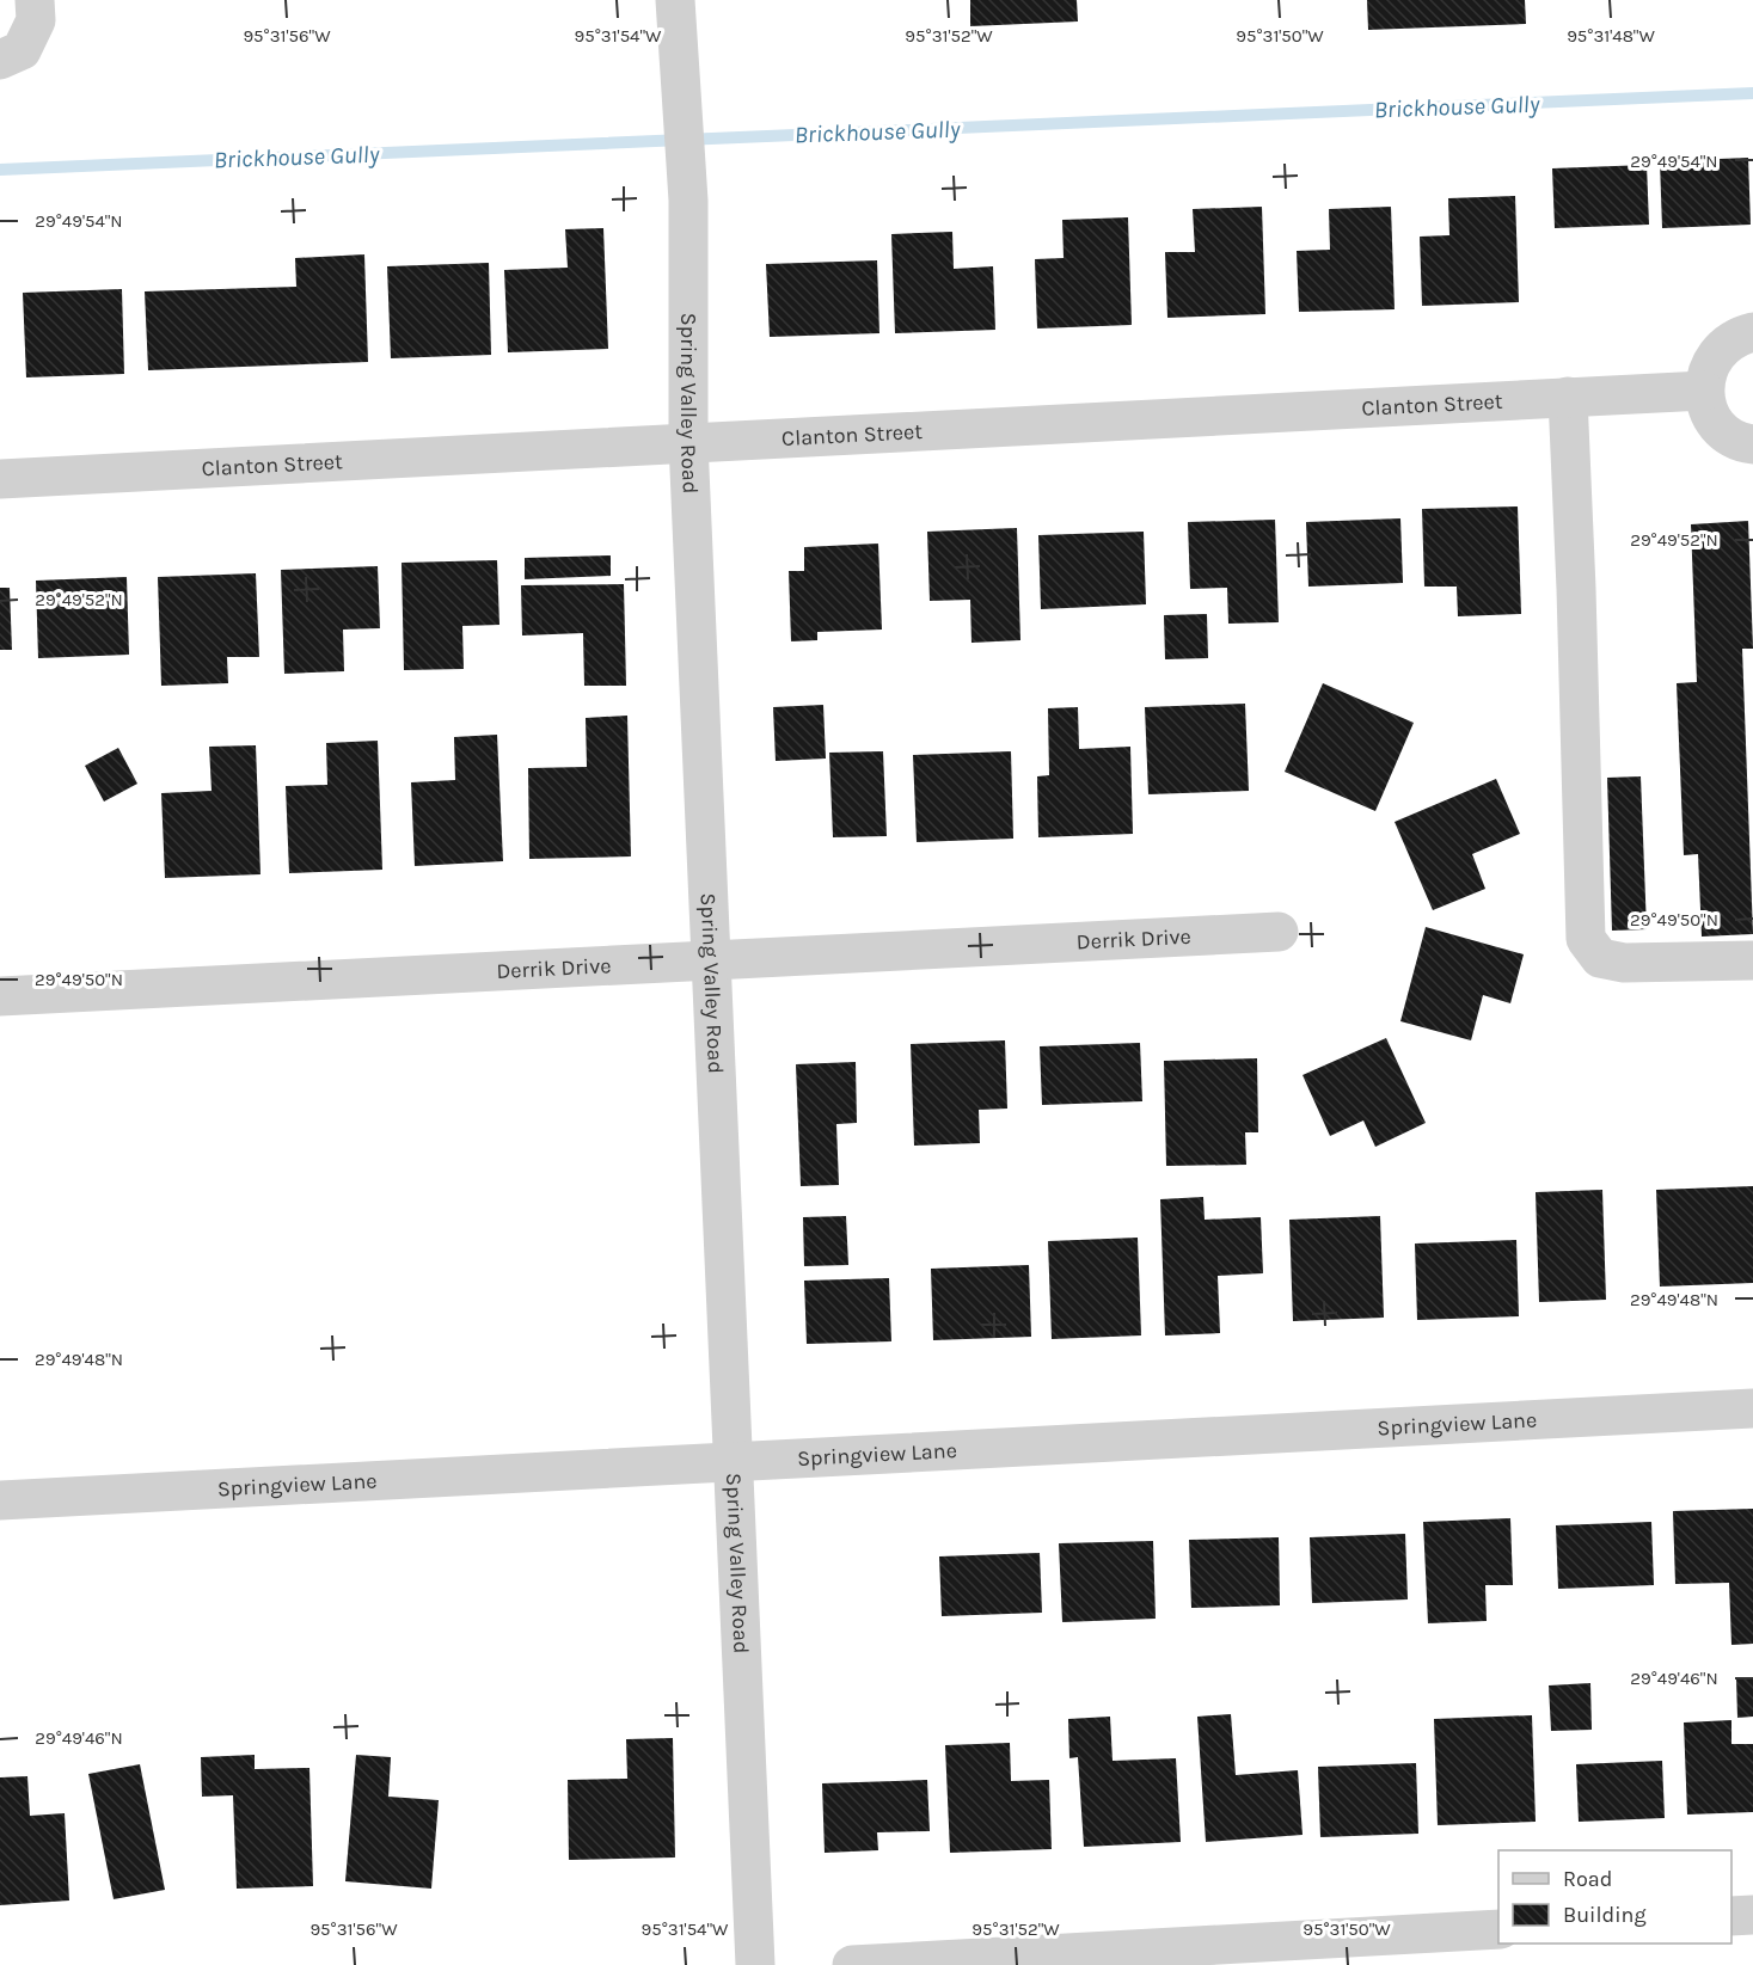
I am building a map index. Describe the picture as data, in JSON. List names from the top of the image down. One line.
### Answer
{"streets":{"street":["Spring Valley Road","Clanton Street","Derrik Drive","Springview Lane"]},"crossings":[["Spring Valley Road","Clanton Street"],["Spring Valley Road","Derrik Drive"],["Spring Valley Road","Springview Lane"]],"water":["Brickhouse Gully"],"legend":["Road","Building"],"coordinates":["95°31'56\"W","95°31'54\"W","95°31'52\"W","95°31'50\"W","95°31'48\"W","29°49'54\"N","29°49'52\"N","29°49'50\"N","29°49'48\"N","29°49'46\"N"]}
